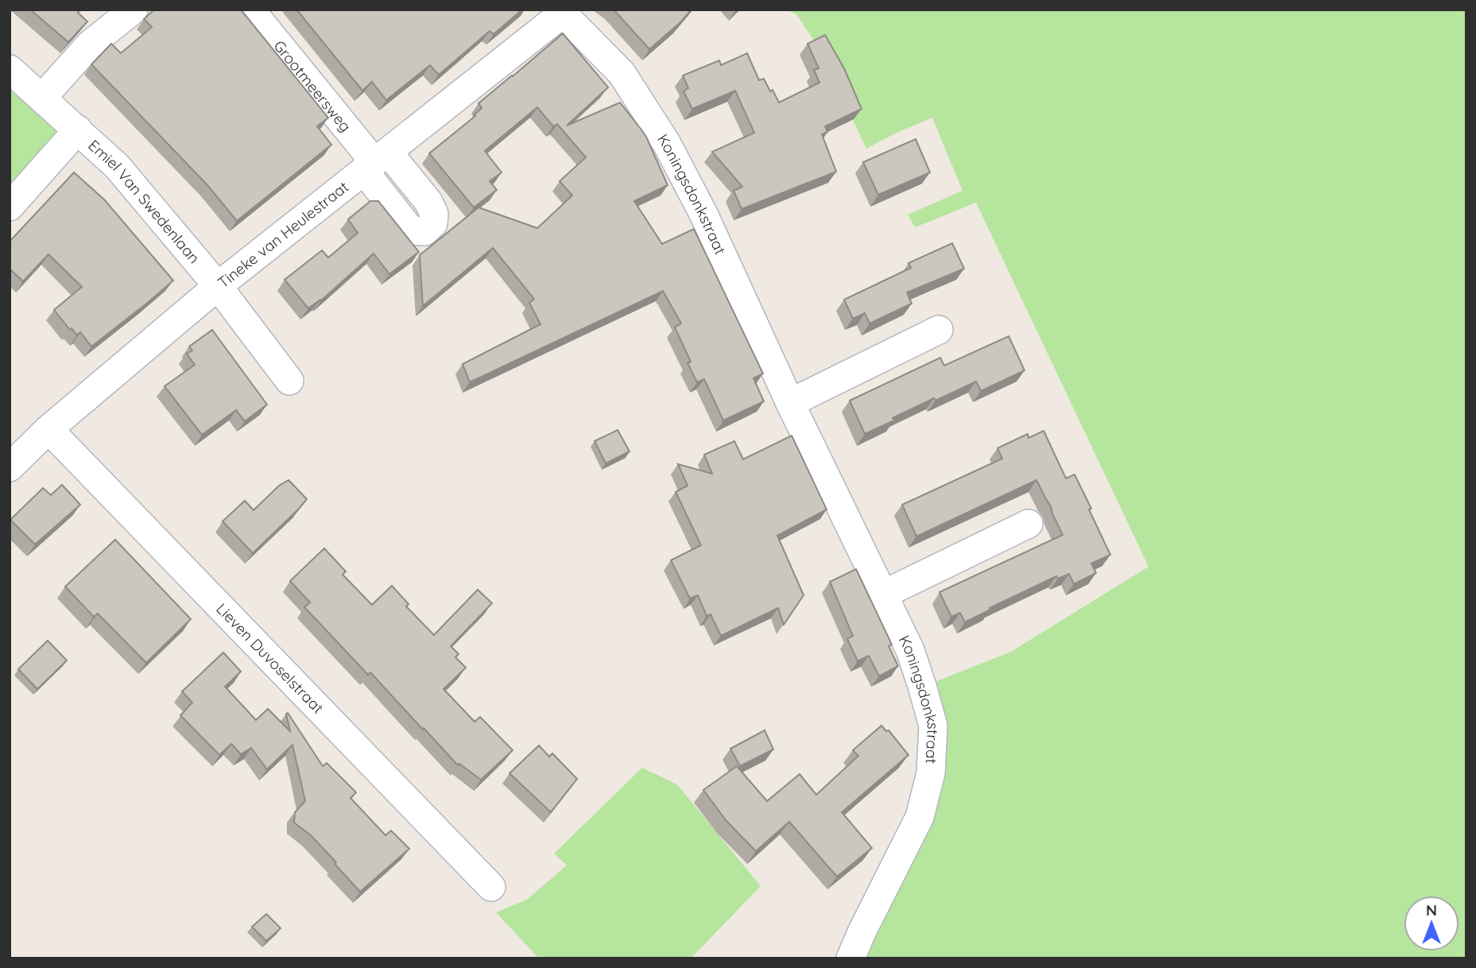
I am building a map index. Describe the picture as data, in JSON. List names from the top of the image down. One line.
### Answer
{"streets":{"street":["Grootmeersweg","Koningsdonkstraat","Emiel Van Swedenlaan","Tineke van Heulestraat","Lieven Duvoselstraat"]},"crossings":[["Grootmeersweg","Tineke van Heulestraat"],["Koningsdonkstraat","Tineke van Heulestraat"],["Emiel Van Swedenlaan","Tineke van Heulestraat"],["Tineke van Heulestraat","Lieven Duvoselstraat"]],"north":"top"}
